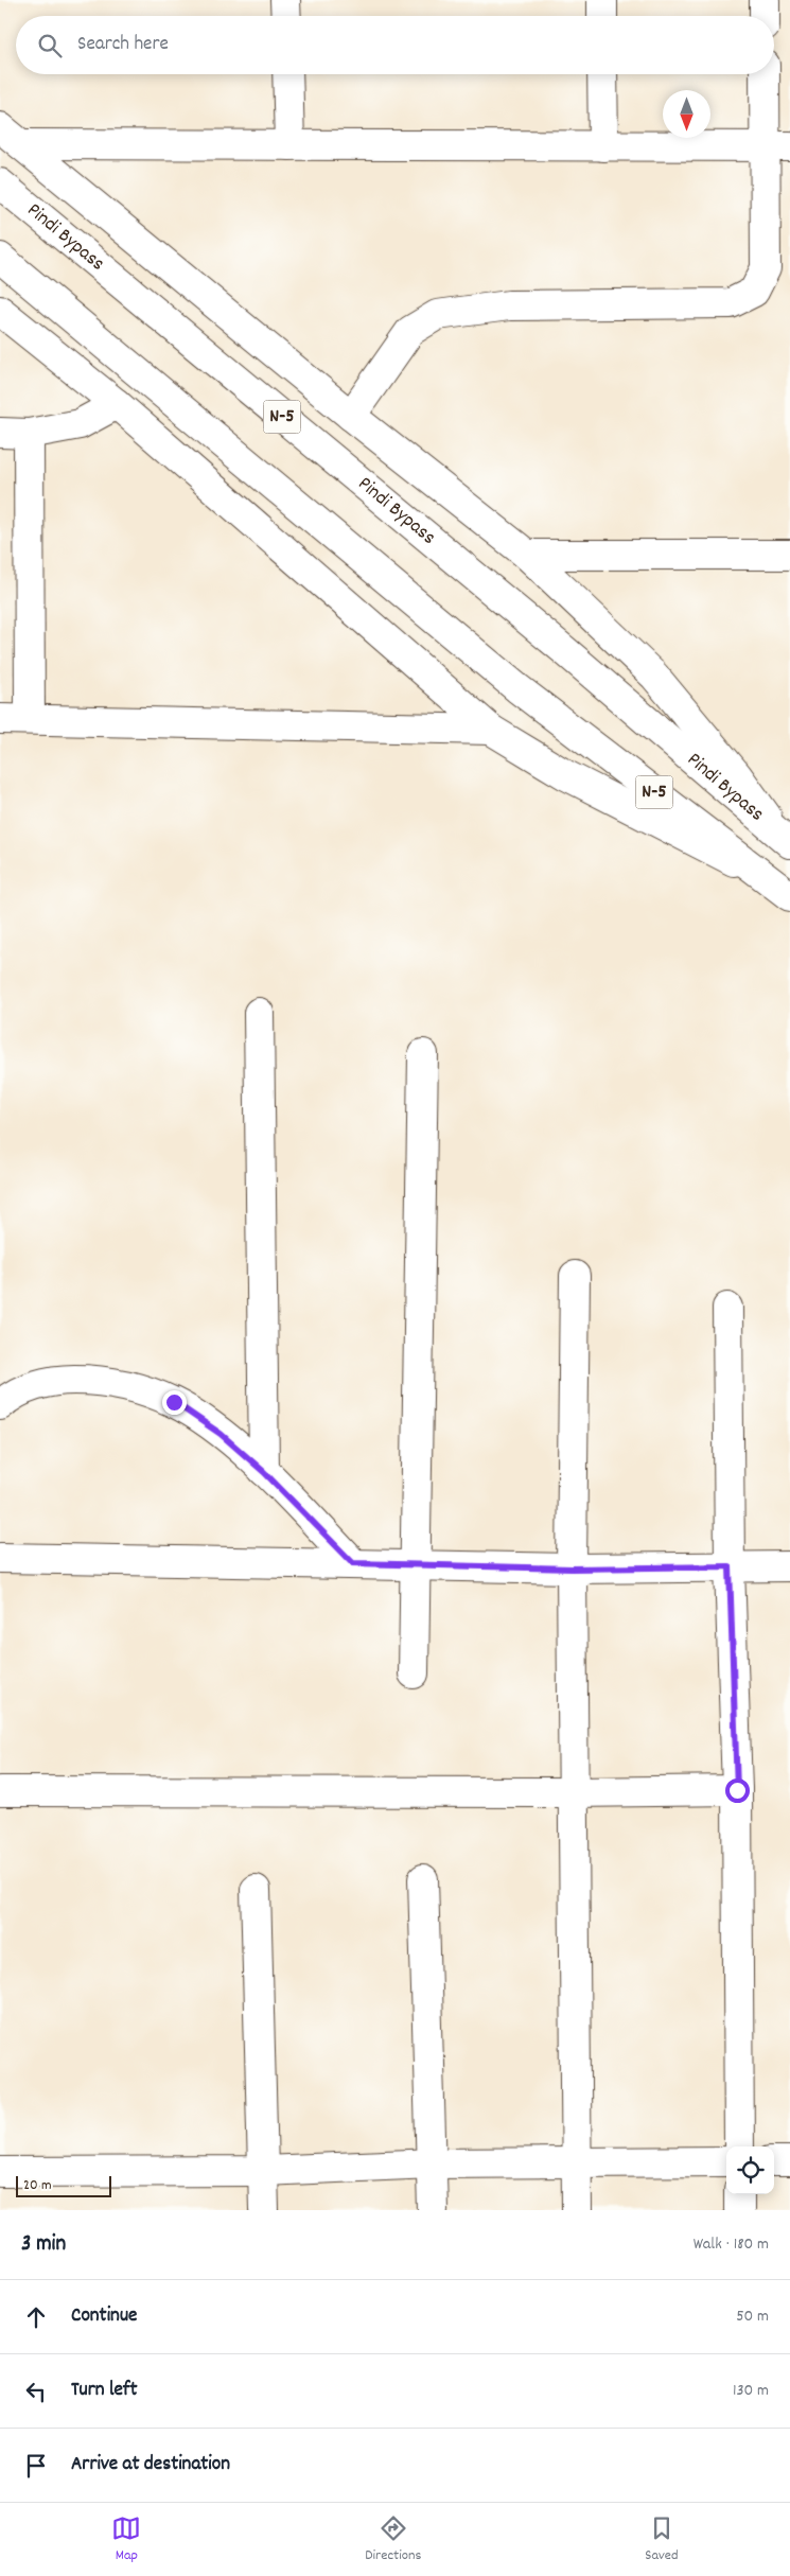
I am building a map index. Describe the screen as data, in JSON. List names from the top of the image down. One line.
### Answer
{"streets":{"main road":["Pindi Bypass","N-5"]},"scale_bar":"20 m","north":"bottom","page":{"search":"Search here","scale":"20 m","heading":["3 min","Walk · 180 m"],"list":[["Continue","50 m"],["Turn left","130 m"],"Arrive at destination"],"nav":["Map","Directions","Saved"]}}
